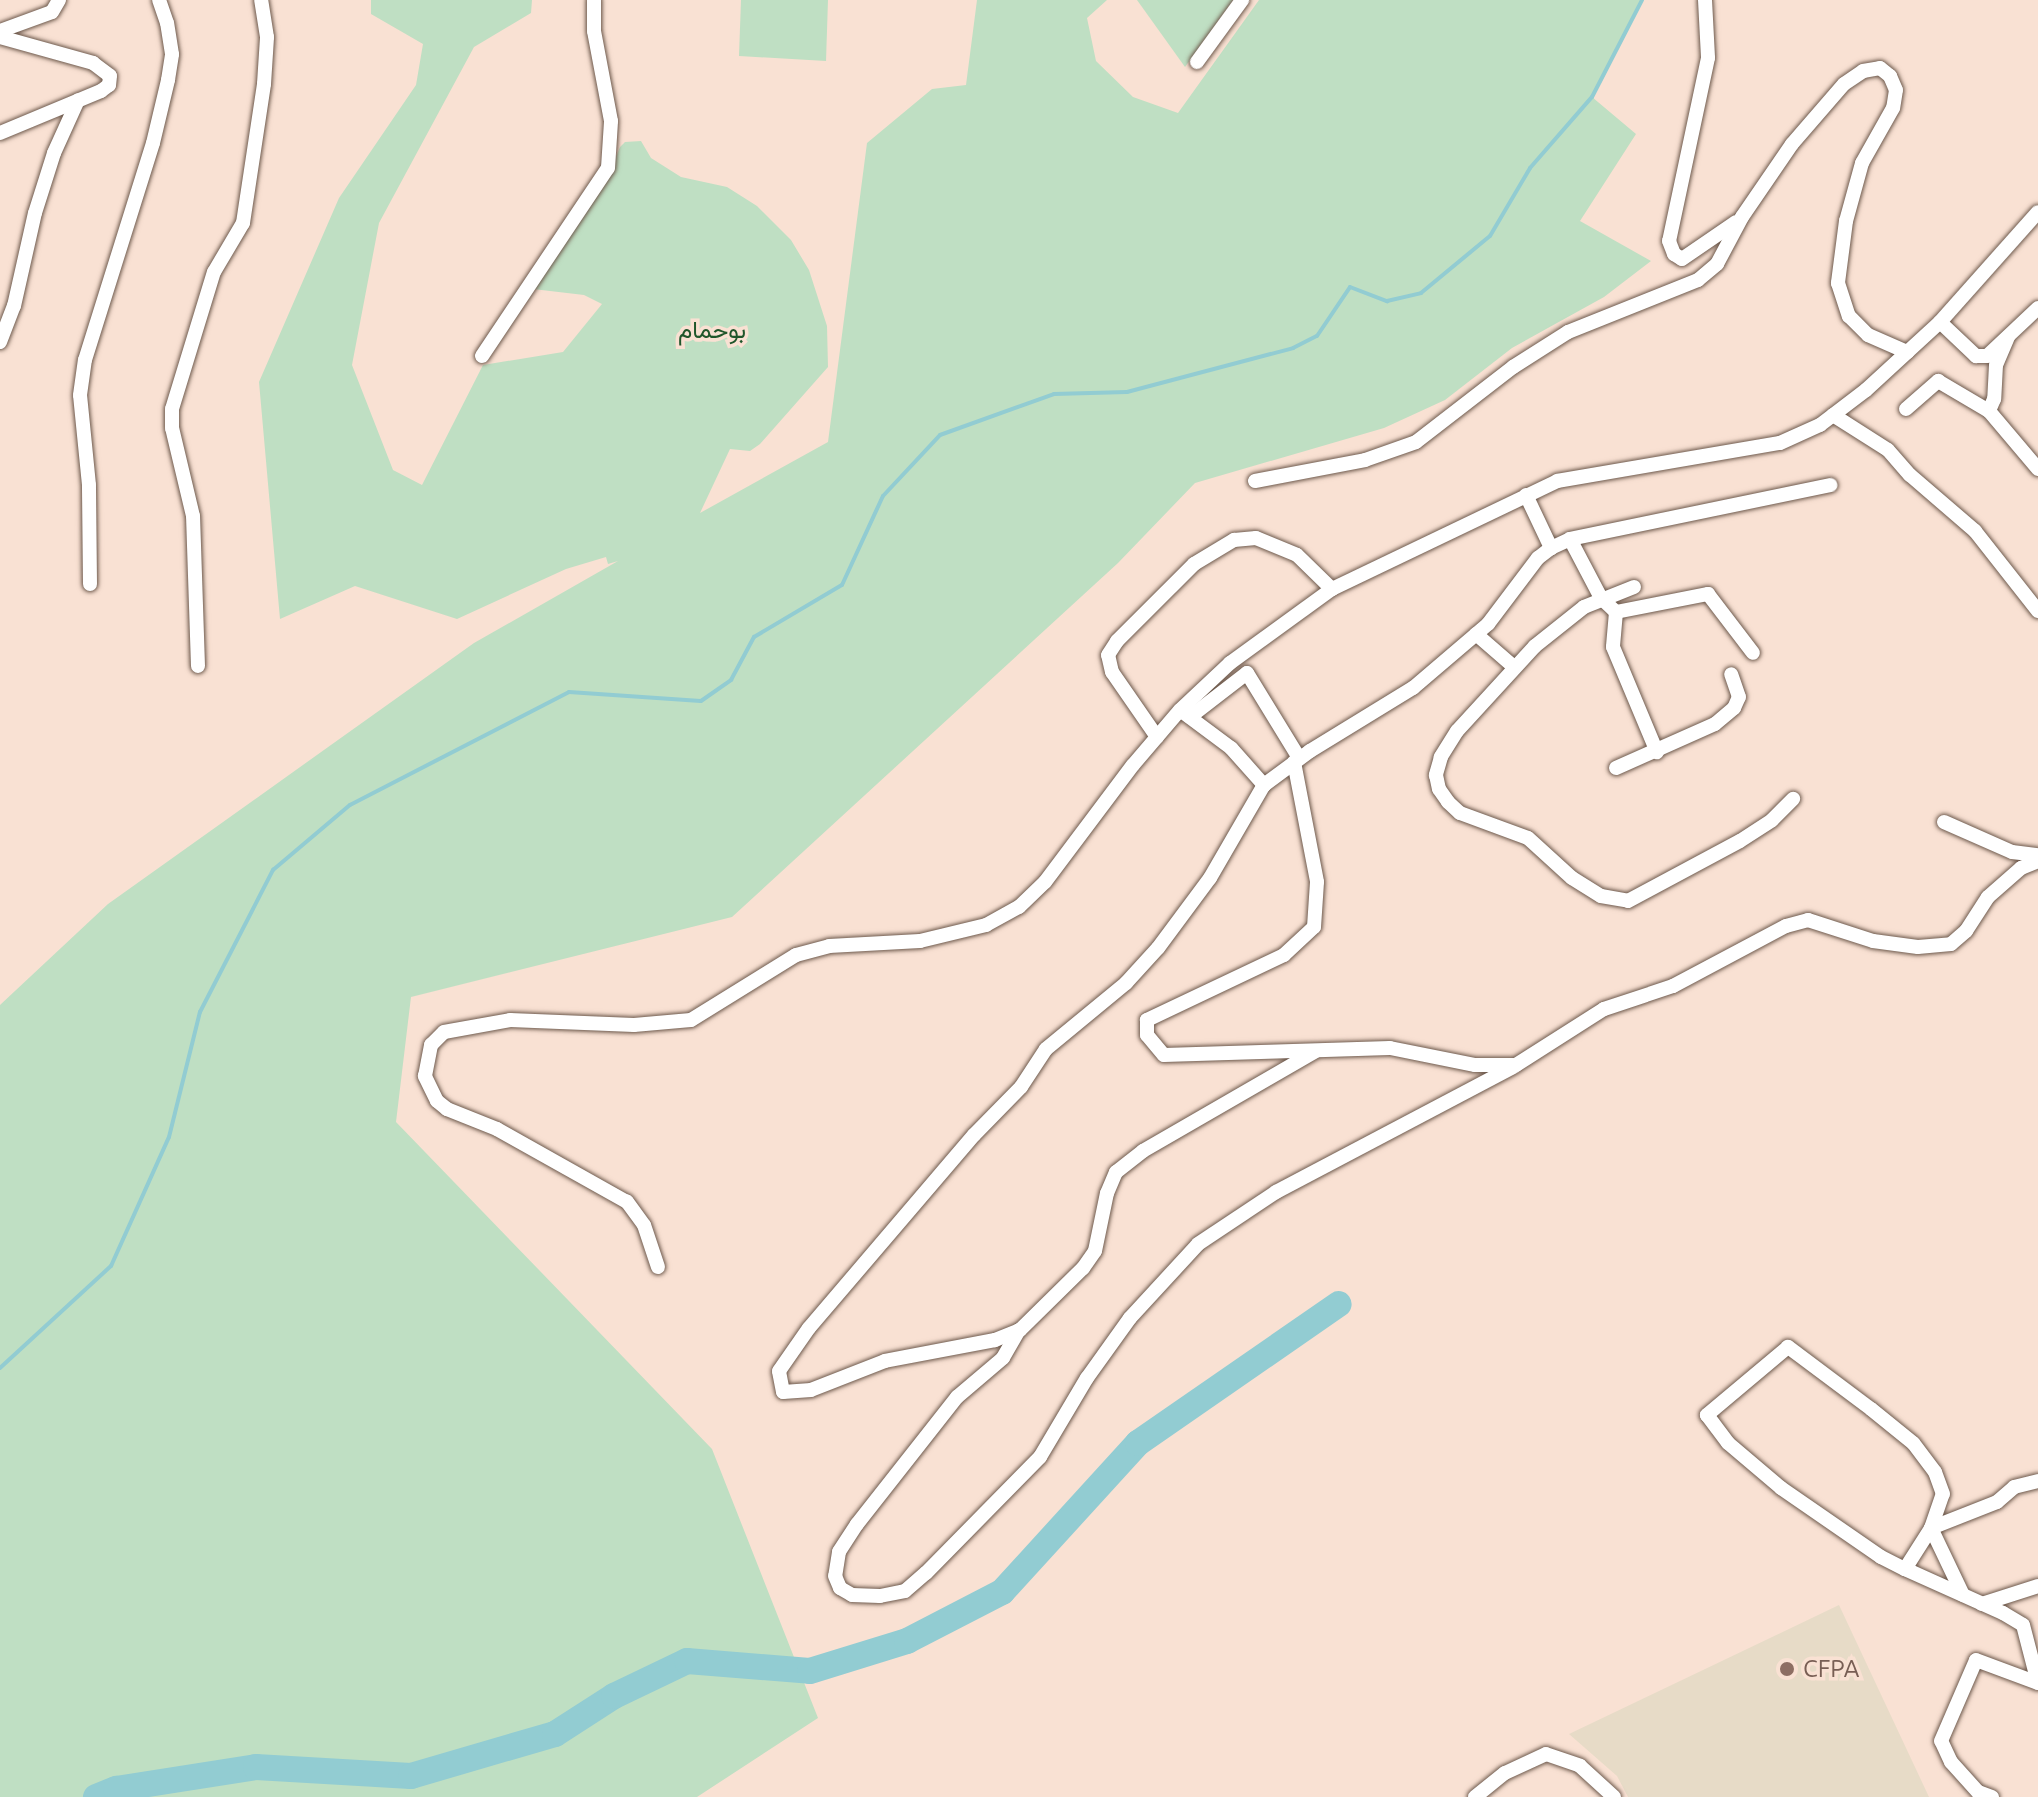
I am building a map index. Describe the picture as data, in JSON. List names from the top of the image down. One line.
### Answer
{"parks":["بوحمام"],"places":["CFPA"]}
